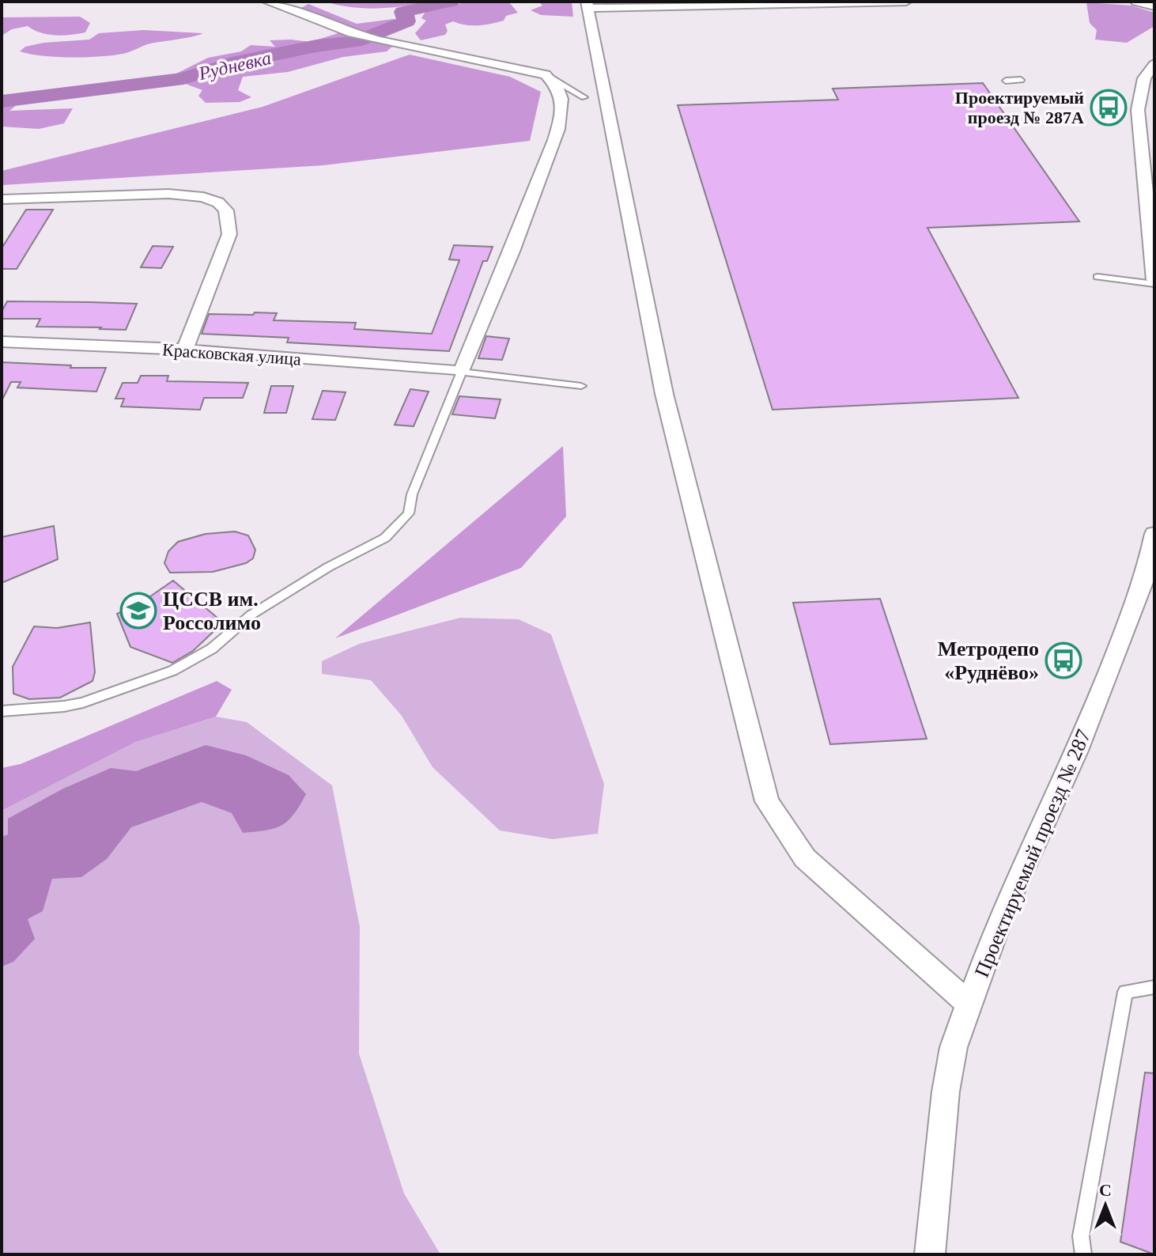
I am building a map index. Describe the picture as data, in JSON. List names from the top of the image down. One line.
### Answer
{"streets":{"street":["Красковская улица","Проектируемый проезд № 287"]},"water":["Рудневка"],"places":{"bus stop":["Проектируемый проезд № 287А","Метродепо «Руднёво»"],"school or university":["ЦССВ им. Россолимо"]},"north":"top"}
